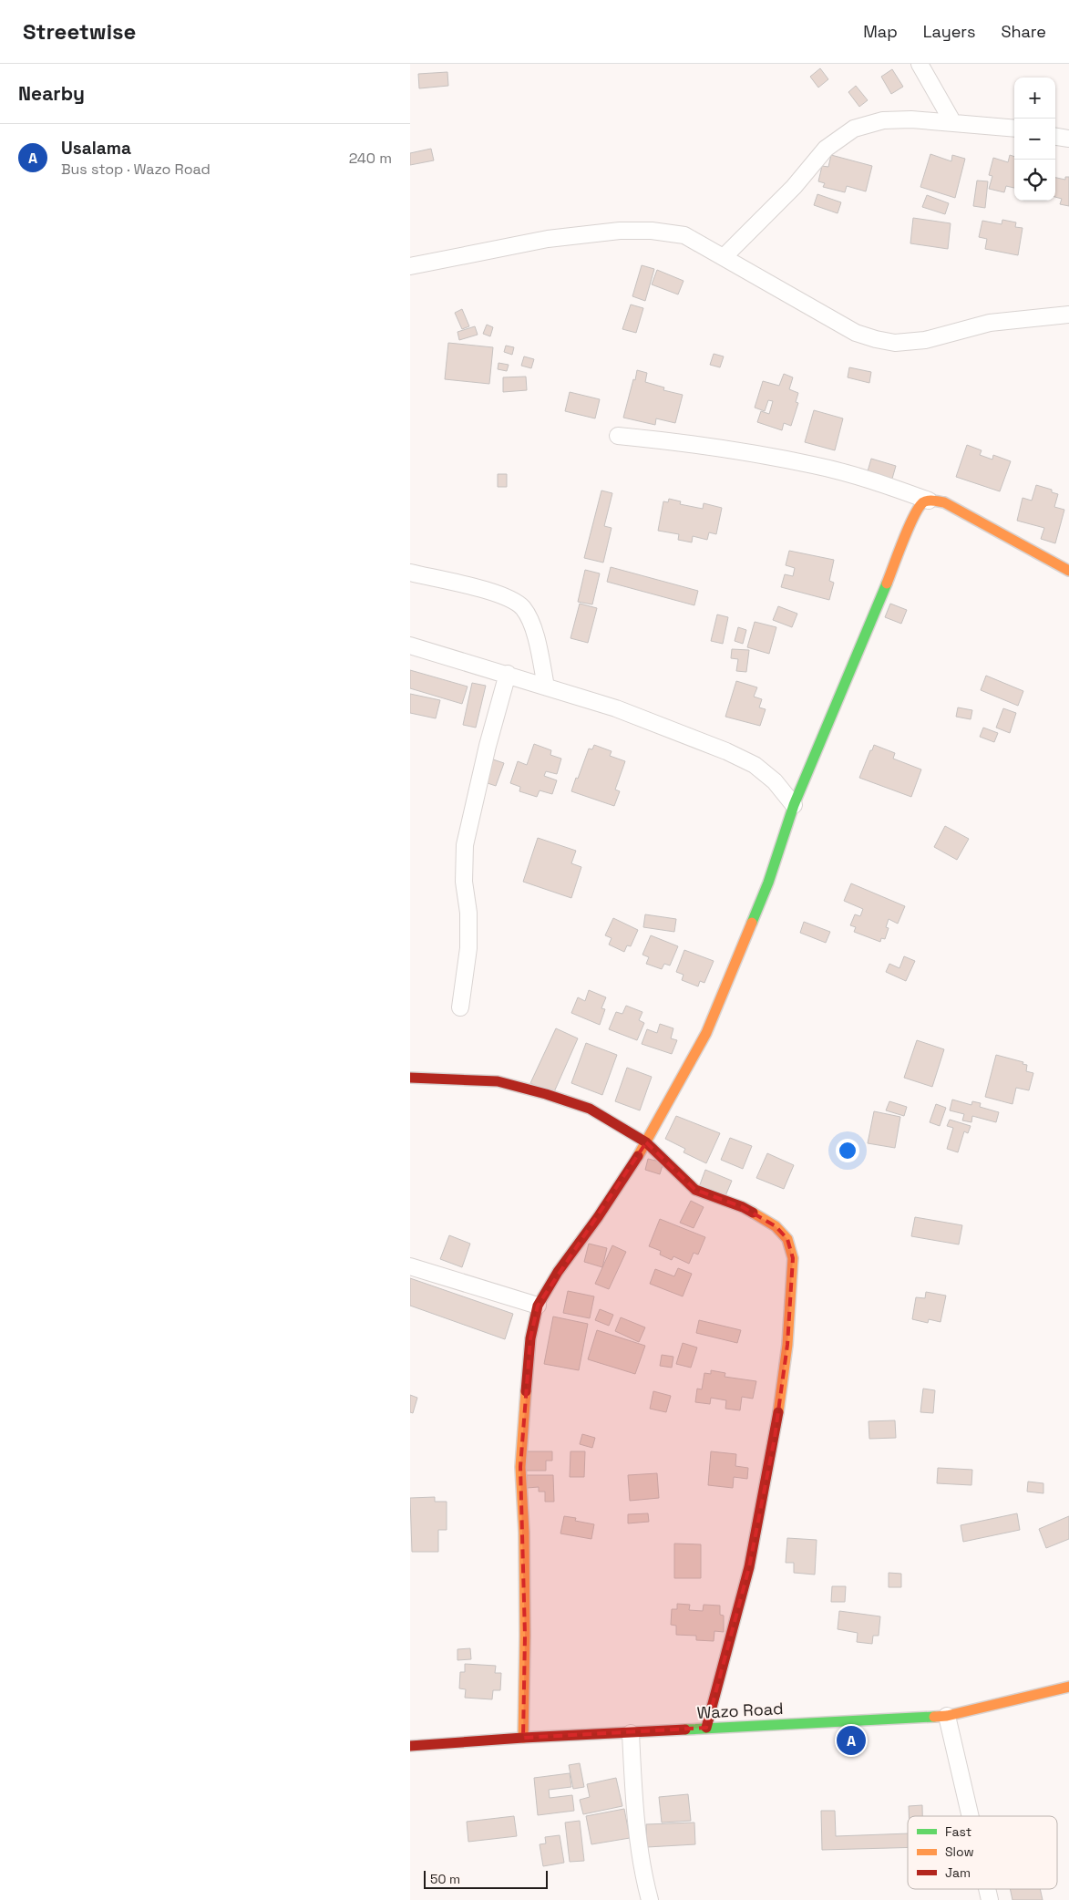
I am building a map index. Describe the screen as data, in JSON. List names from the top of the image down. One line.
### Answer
{"streets":{"street":["Wazo Road"]},"legend":["Fast","Slow","Jam"],"scale_bar":"50 m","page":{"header":"Streetwise","nav":["Map","Layers","Share"],"heading":"Nearby","map_buttons":["+","−"],"list":[{"mark":"A","name":"Usalama","note":"Bus stop · Wazo Road","value":"240 m"}],"pins":"A","scale":"50 m"}}
